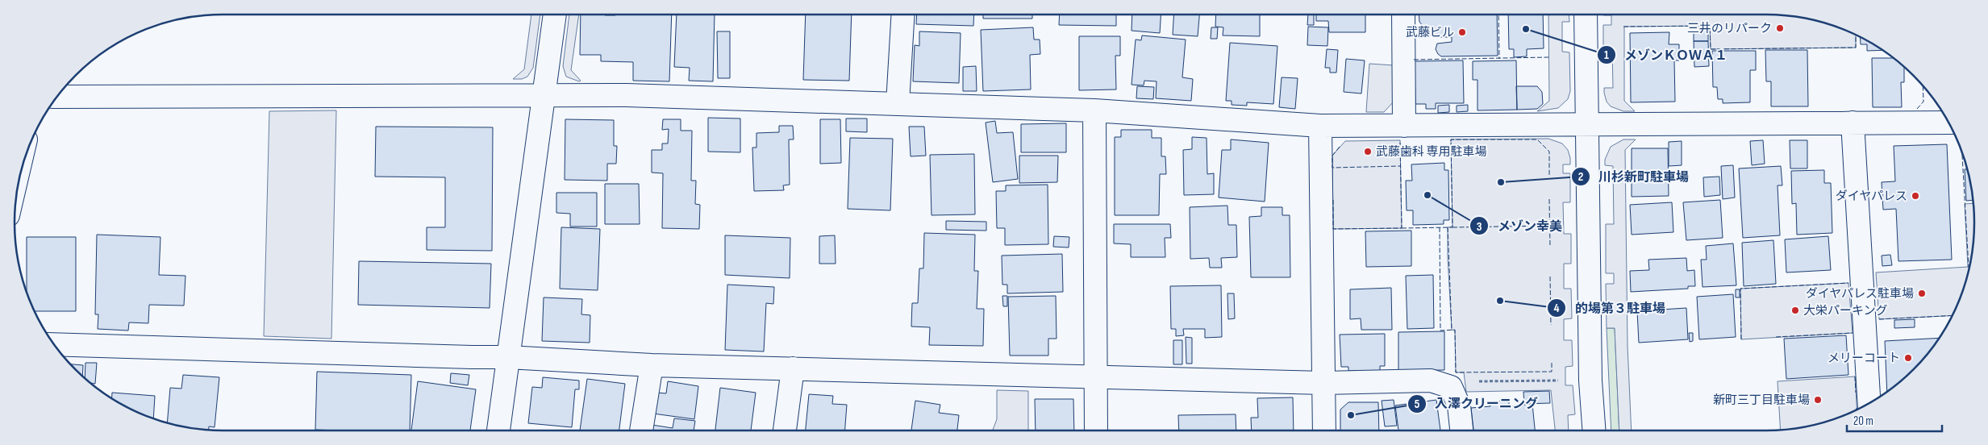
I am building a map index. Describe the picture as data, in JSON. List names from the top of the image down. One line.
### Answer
{"places":["三井のリパーク","メゾンＫＯＷＡ１","武藤ビル","武藤歯科 専用駐車場","川杉新町駐車場","メゾン幸美","ダイヤパレス","ダイヤパレス駐車場","的場第３駐車場","大栄パーキング","メリーコート","新町三丁目駐車場","入澤クリーニング"],"scale_bar":"20 m"}
